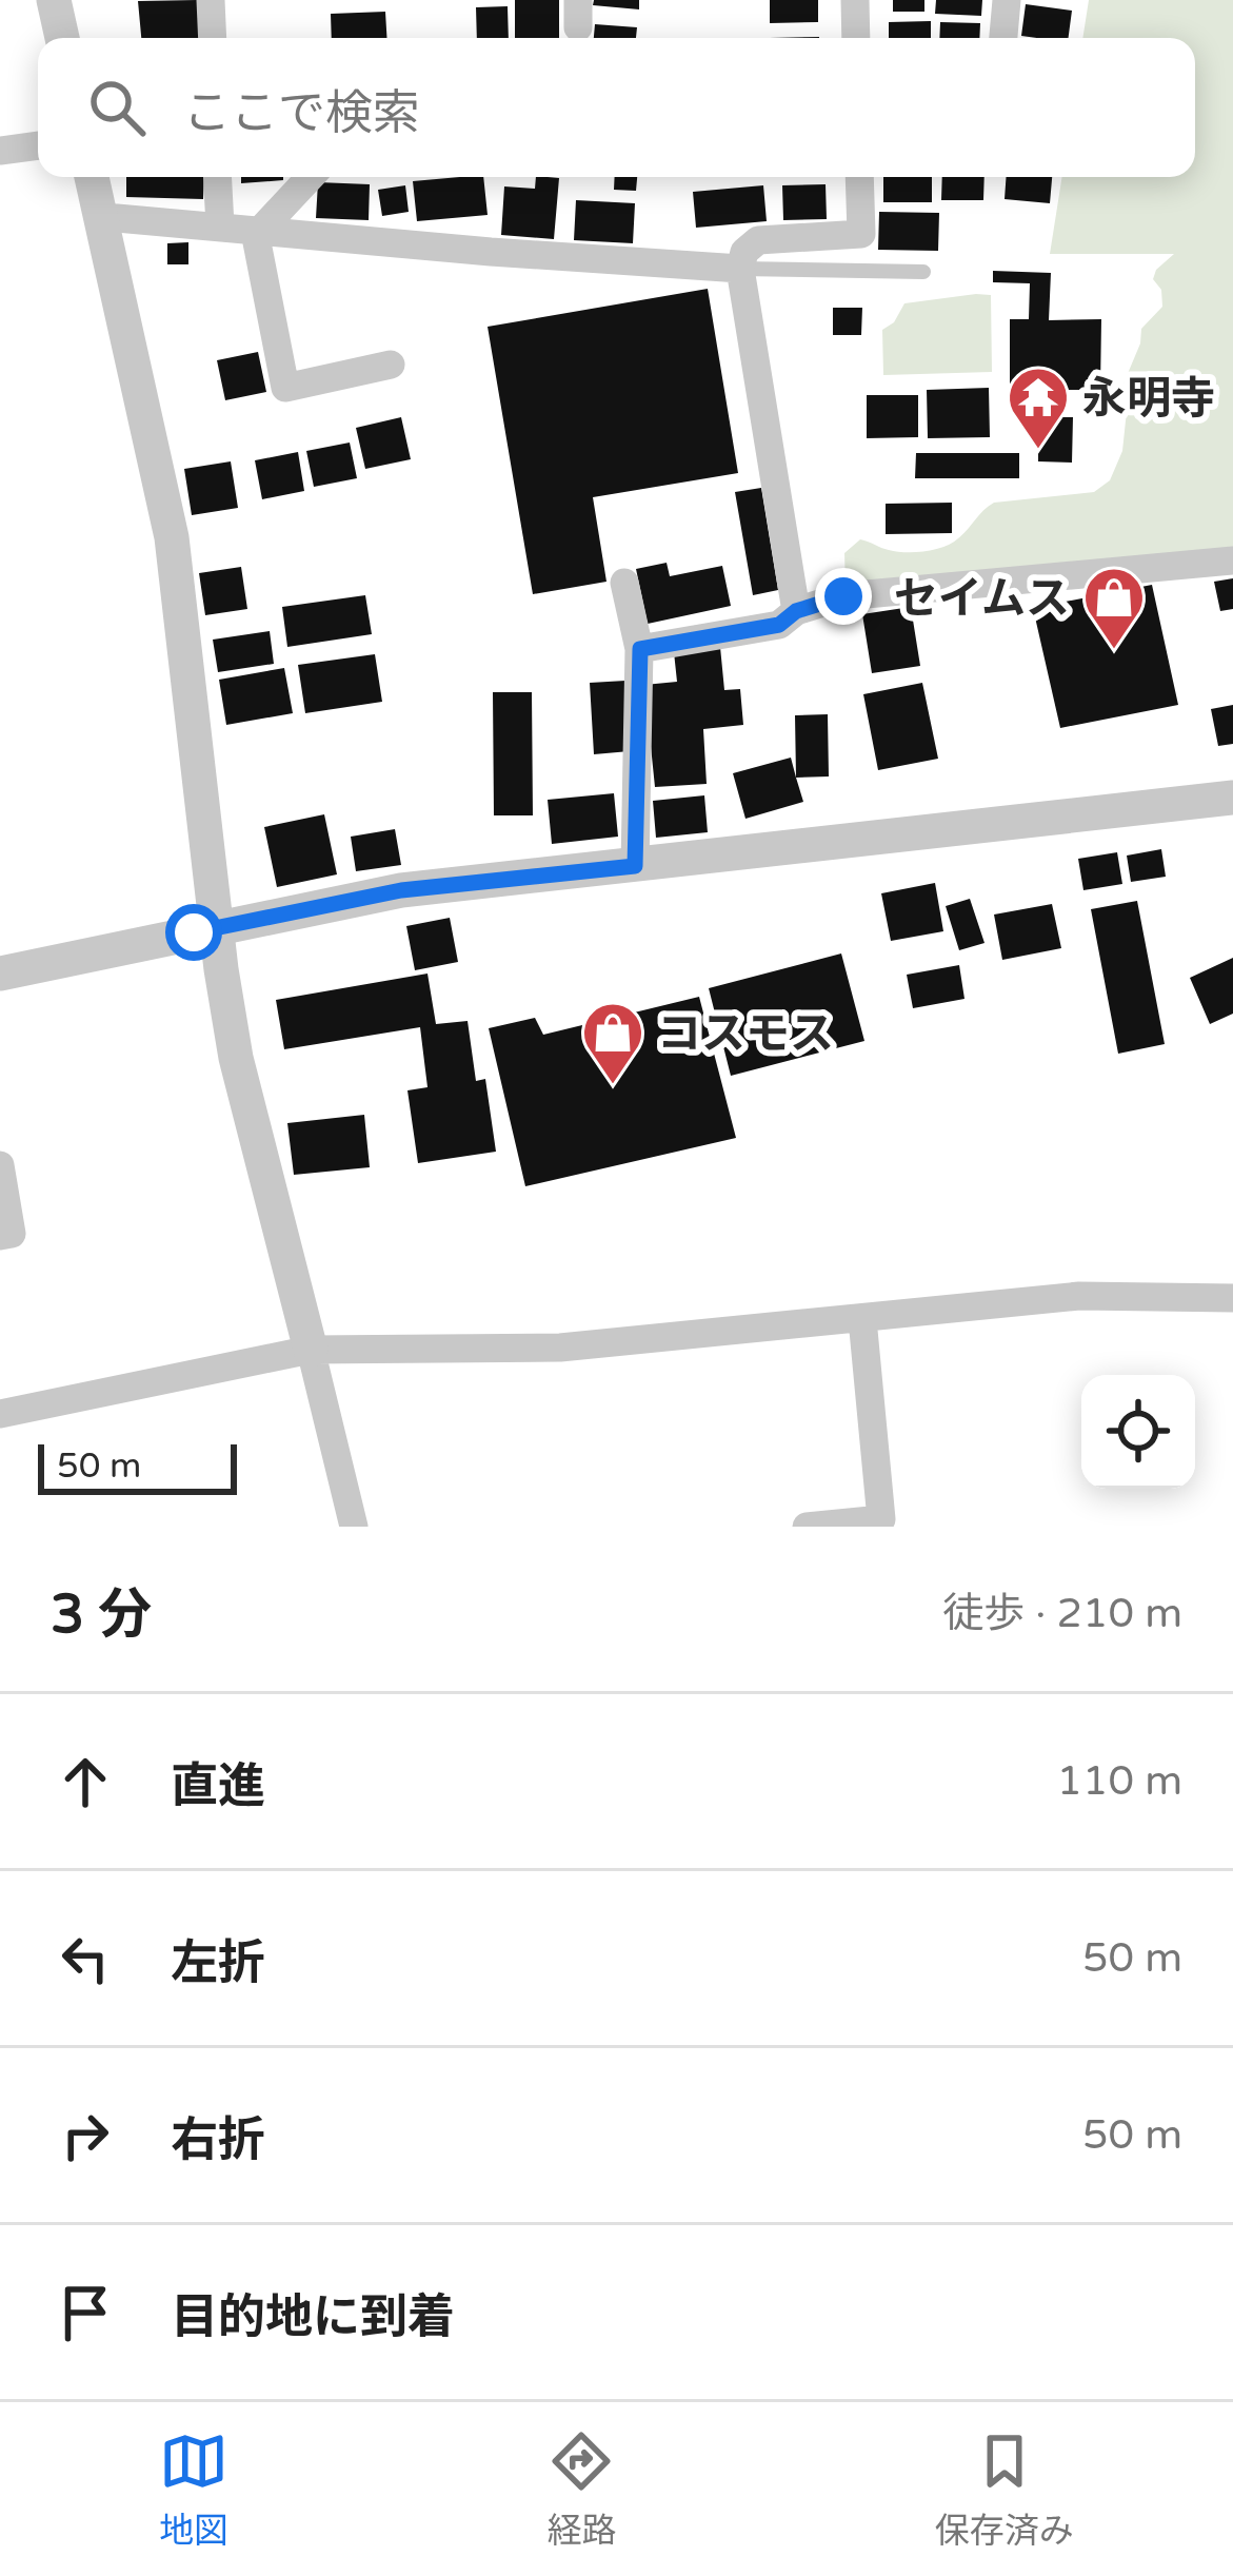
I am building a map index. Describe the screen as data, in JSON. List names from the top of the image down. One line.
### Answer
{"places":{"temple":["永明寺"],"shop":["セイムス","コスモス"]},"scale_bar":"50 m","page":{"search":"ここで検索","scale":"50 m","heading":["3 分","徒歩 · 210 m"],"list":[["直進","110 m"],["左折","50 m"],["右折","50 m"],"目的地に到着"],"nav":["地図","経路","保存済み"]}}
